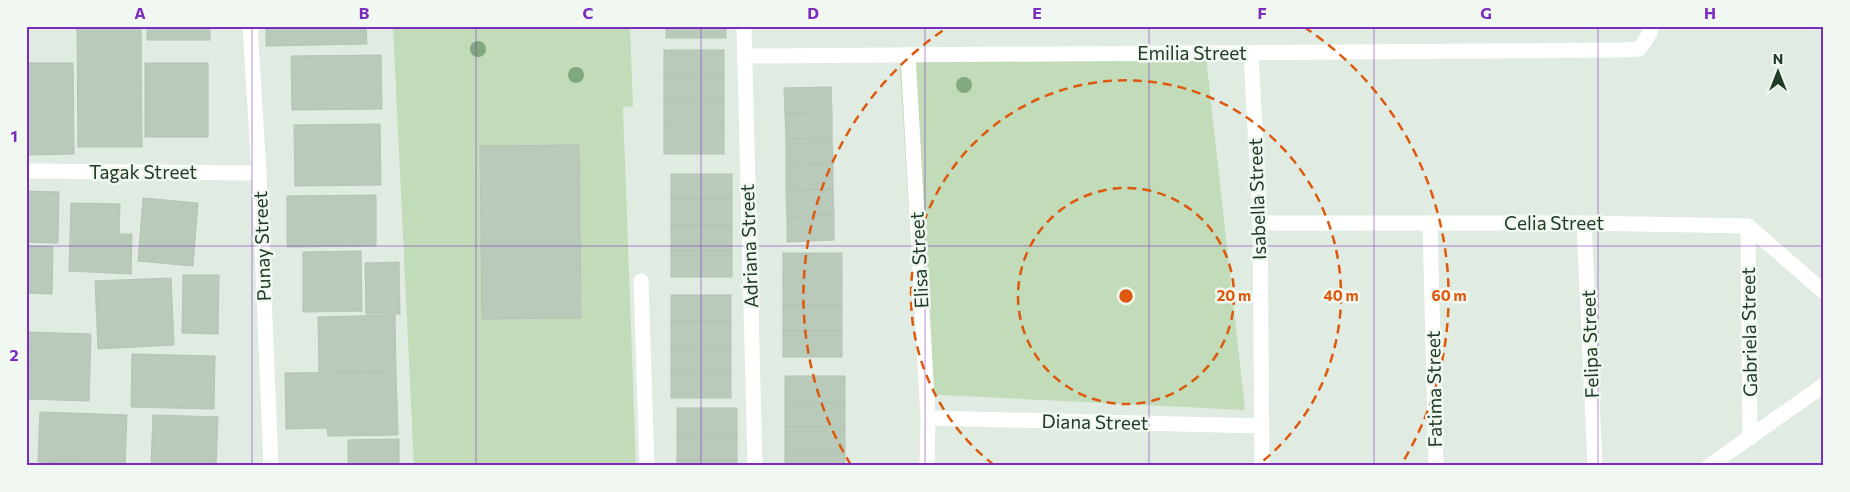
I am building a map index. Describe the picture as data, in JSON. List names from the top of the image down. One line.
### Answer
{"streets":{"street":["Emilia Street","Tagak Street","Isabella Street","Celia Street","Punay Street","Adriana Street","Elisa Street","Gabriela Street","Felipa Street","Fatima Street","Diana Street"]},"crossings":[["Emilia Street","Isabella Street"],["Emilia Street","Adriana Street"],["Emilia Street","Elisa Street"],["Tagak Street","Punay Street"],["Isabella Street","Celia Street"],["Isabella Street","Diana Street"],["Celia Street","Gabriela Street"],["Celia Street","Felipa Street"],["Celia Street","Fatima Street"],["Elisa Street","Diana Street"]],"north":"top","grid":{"columns":["A","B","C","D","E","F","G","H"],"rows":["1","2"]},"rings":["20 m","40 m","60 m"]}
